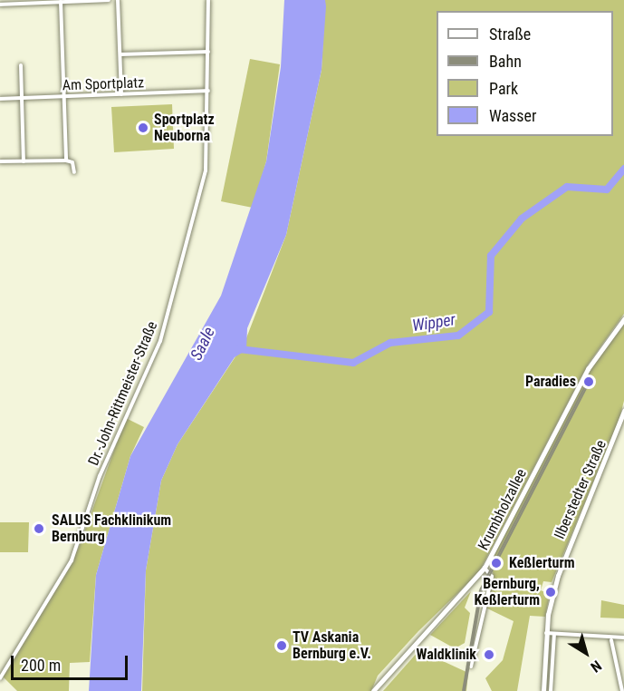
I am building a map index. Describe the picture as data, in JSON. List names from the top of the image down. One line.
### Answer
{"streets":{"street":["Am Sportplatz","Dr.-John-Rittmeister-Straße","Ilberstedter Straße","Krumbholzallee"]},"crossings":[["Am Sportplatz","Dr.-John-Rittmeister-Straße"]],"water":["Wipper","Saale"],"places":["Sportplatz Neuborna","Paradies","SALUS Fachklinikum Bernburg","Keßlerturm","Bernburg, Keßlerturm","TV Askania Bernburg e.V.","Waldklinik"],"legend":["Straße","Bahn","Park","Wasser"],"scale_bar":"200 m","north":"bottom right"}
